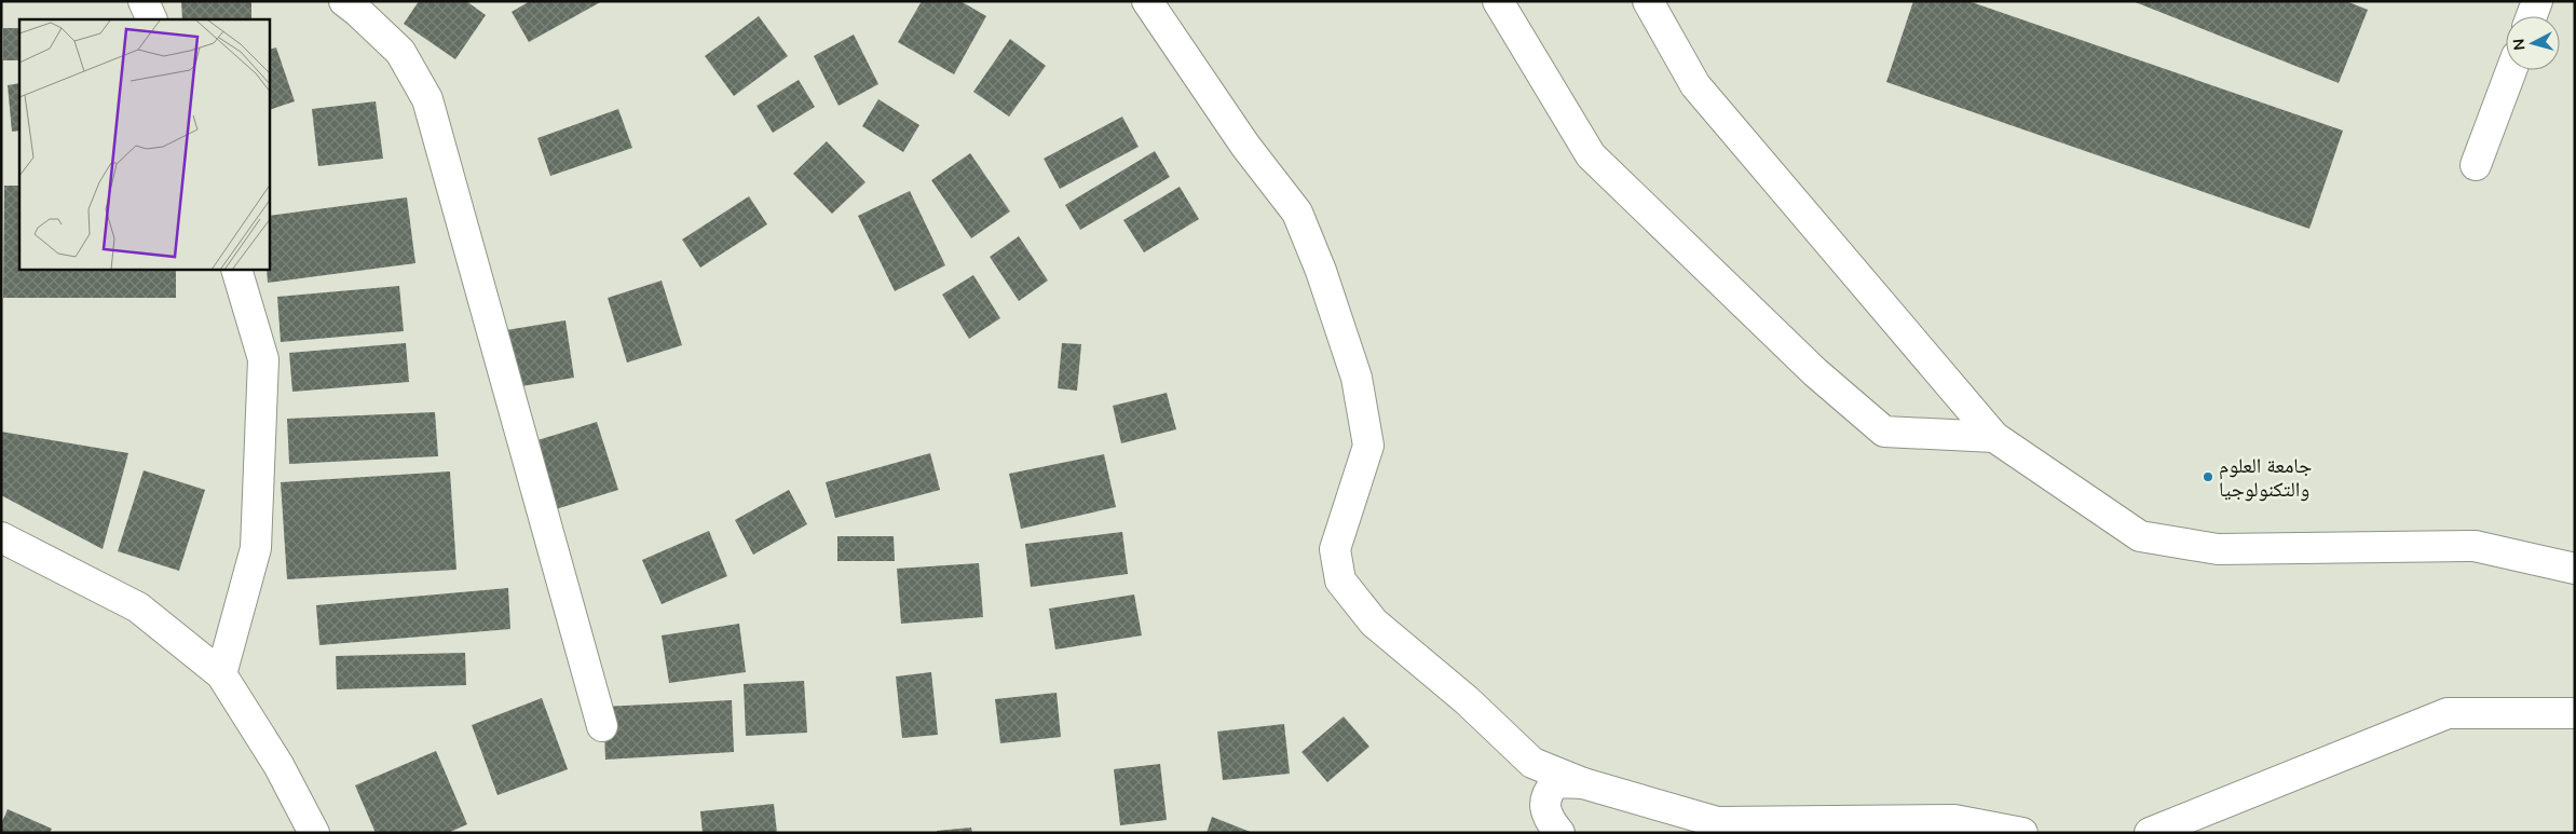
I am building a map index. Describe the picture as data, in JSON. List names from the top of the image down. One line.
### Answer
{"places":["جامعة العلوم والتكنولوجيا"],"north":"left"}
